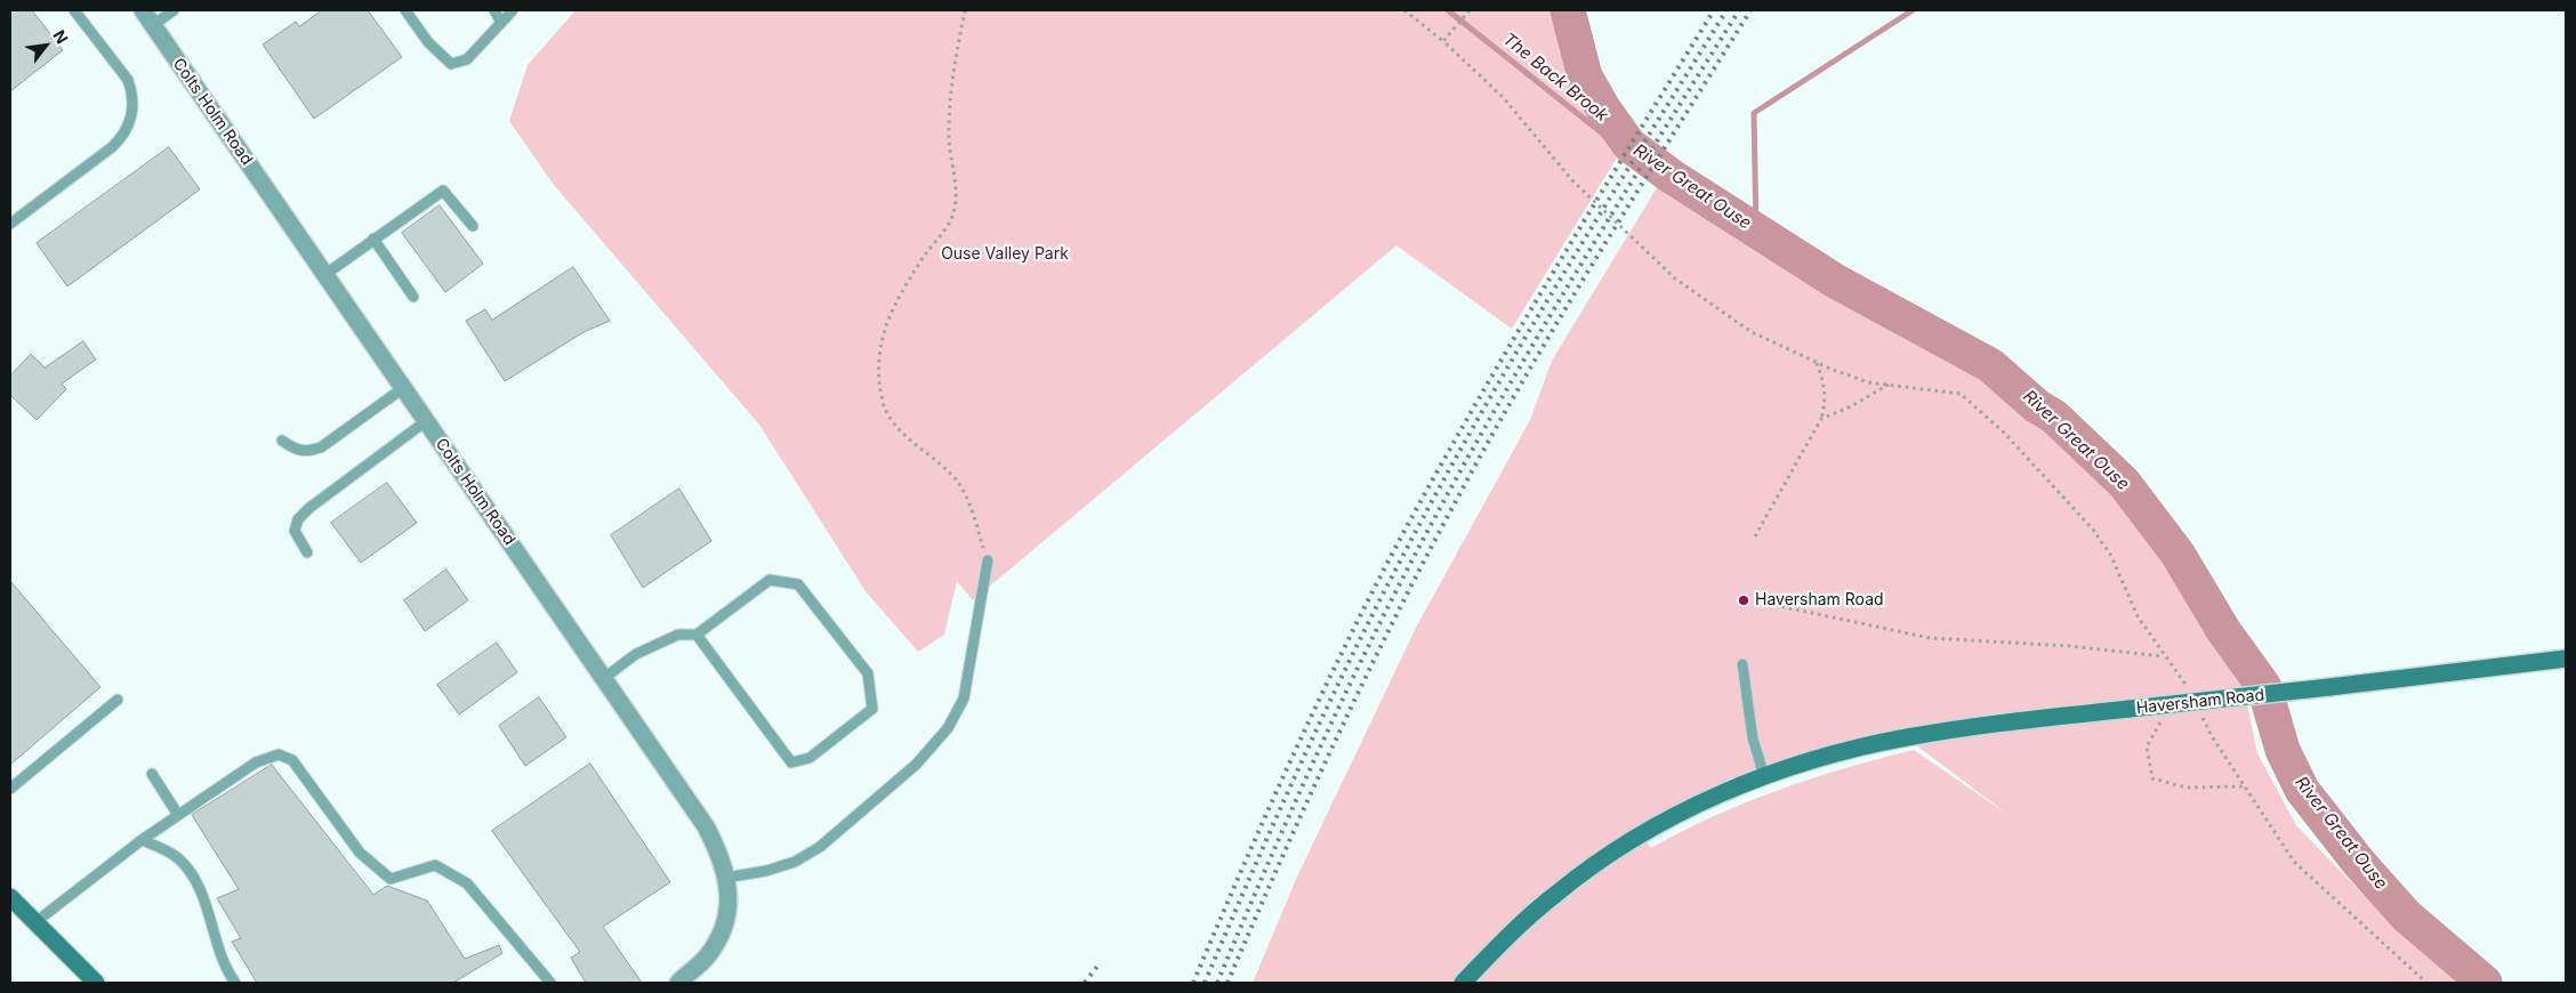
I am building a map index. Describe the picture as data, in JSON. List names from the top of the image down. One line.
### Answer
{"streets":{"street":["Colts Holm Road","Haversham Road"]},"water":["The Back Brook","River Great Ouse"],"parks":["Ouse Valley Park"],"places":["Haversham Road"],"north":"top right"}
